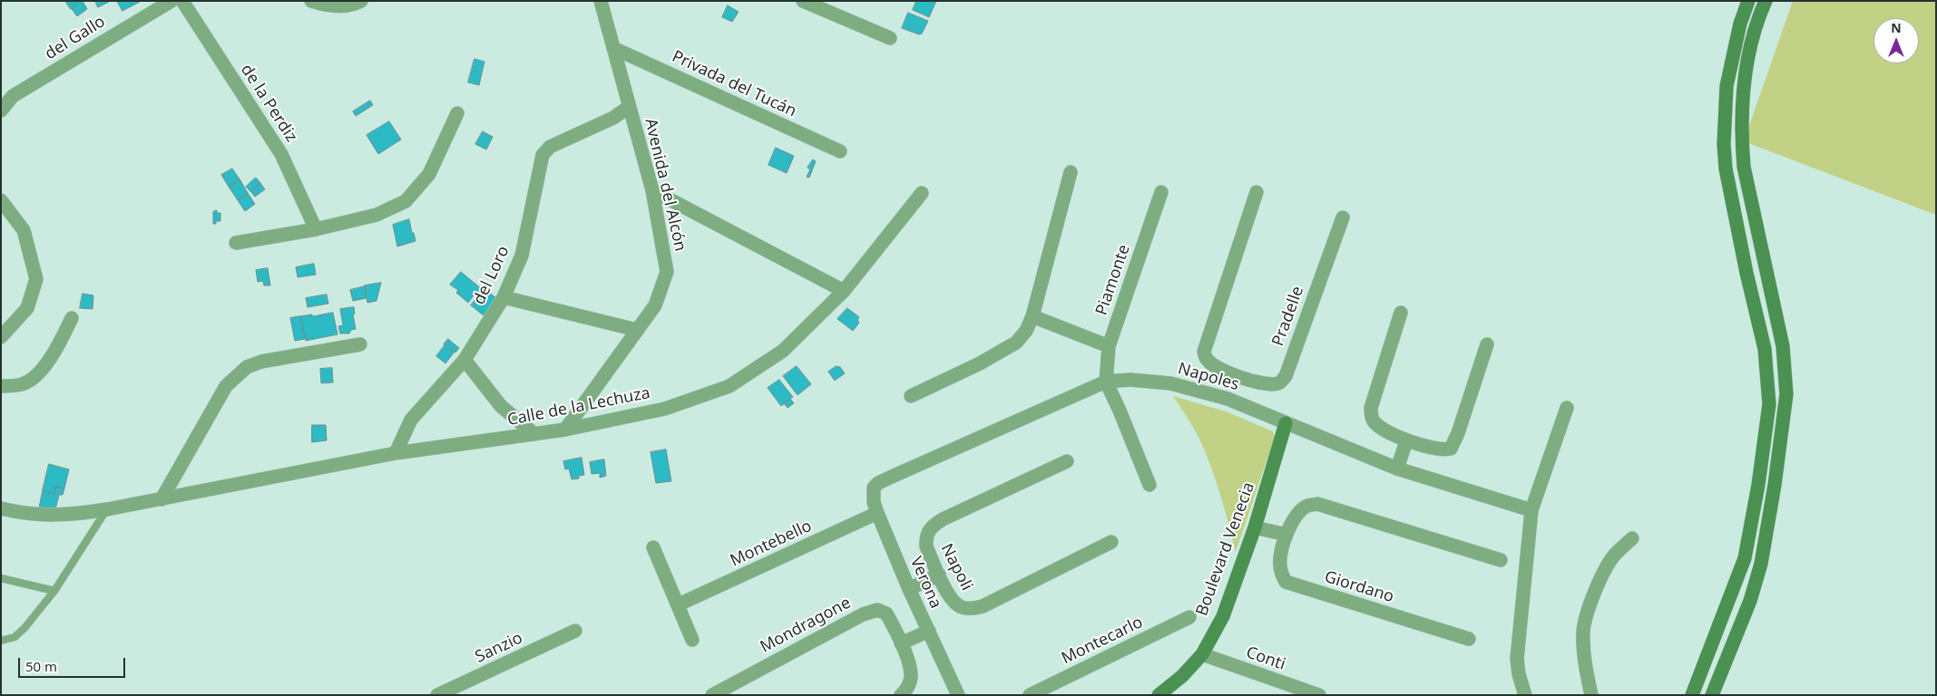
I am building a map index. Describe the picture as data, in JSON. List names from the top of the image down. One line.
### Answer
{"streets":{"main road":["Boulevard Venecia"],"street":["del Gallo","Privada del Tucán","de la Perdiz","Avenida del Alcón","del Loro","Piamonte","Pradelle","Napoles","Calle de la Lechuza","Montebello","Napoli","Verona","Giordano","Mondragone","Montecarlo","Sanzio","Conti"]},"crossings":[["Privada del Tucán","Avenida del Alcón"],["Avenida del Alcón","del Loro"],["Avenida del Alcón","Calle de la Lechuza"],["del Loro","Calle de la Lechuza"],["Piamonte","Napoles"],["Napoles","Boulevard Venecia"],["Napoles","Verona"],["Montebello","Verona"],["Boulevard Venecia","Conti"]],"scale_bar":"50 m","north":"top"}
